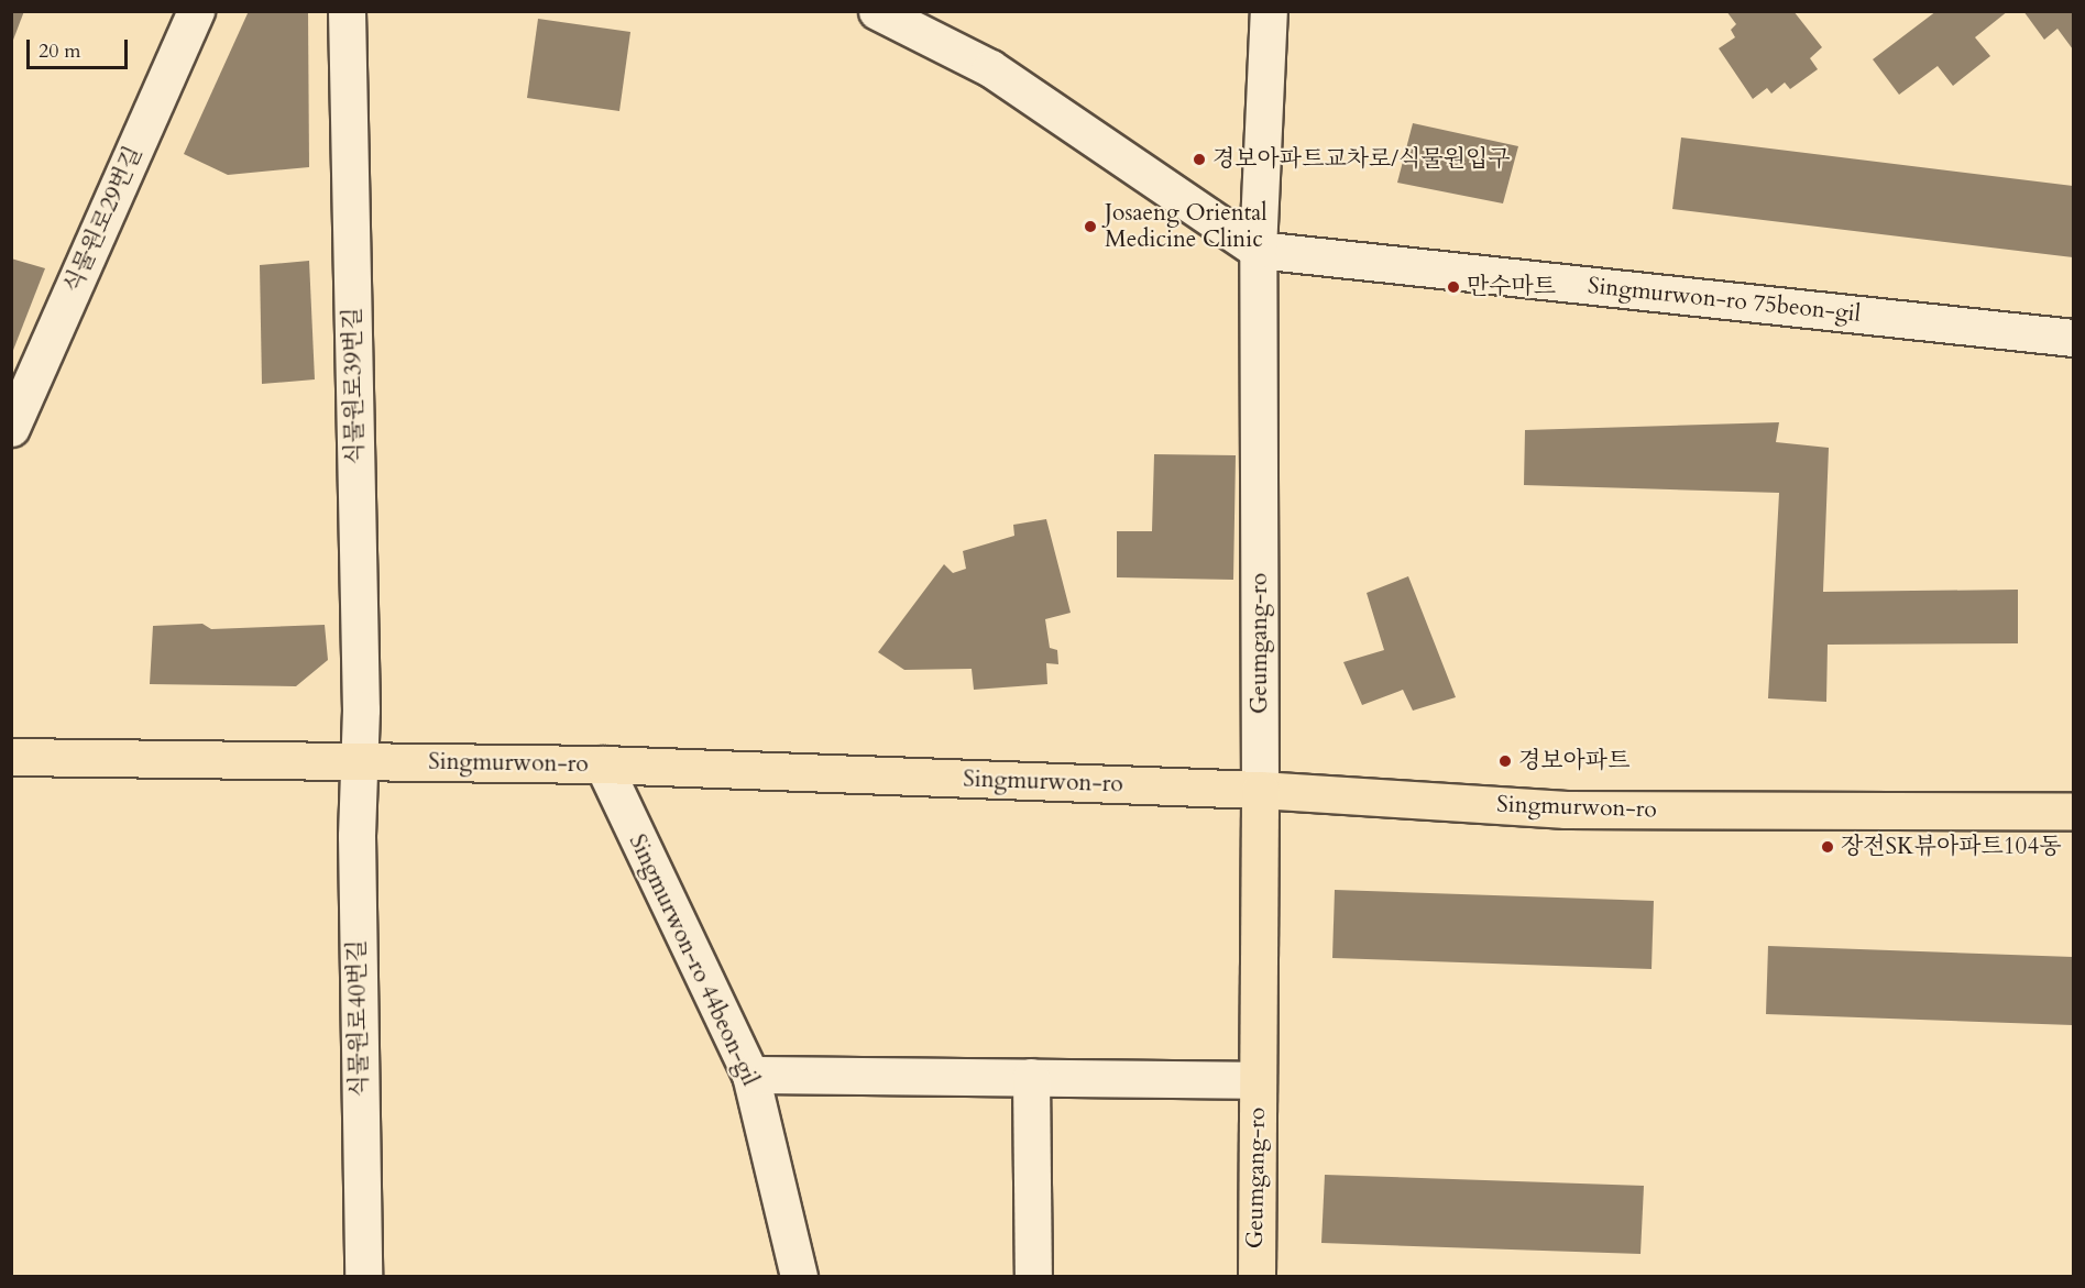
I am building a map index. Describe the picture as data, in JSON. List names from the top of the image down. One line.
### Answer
{"streets":{"main road":["Geumgang-ro","Singmurwon-ro"],"street":["식물원로29번길","Singmurwon-ro 75beon-gil","식물원로39번길","Singmurwon-ro 44beon-gil","식물원로40번길"]},"crossings":[["Singmurwon-ro 75beon-gil","Geumgang-ro"],["식물원로39번길","Singmurwon-ro"],["식물원로39번길","식물원로40번길"],["Geumgang-ro","Singmurwon-ro"],["Singmurwon-ro","Singmurwon-ro 44beon-gil"],["Singmurwon-ro","식물원로40번길"]],"places":["경보아파트교차로/식물원입구","Josaeng Oriental Medicine Clinic","만수마트","경보아파트","장전SK뷰아파트104동"],"scale_bar":"20 m"}
